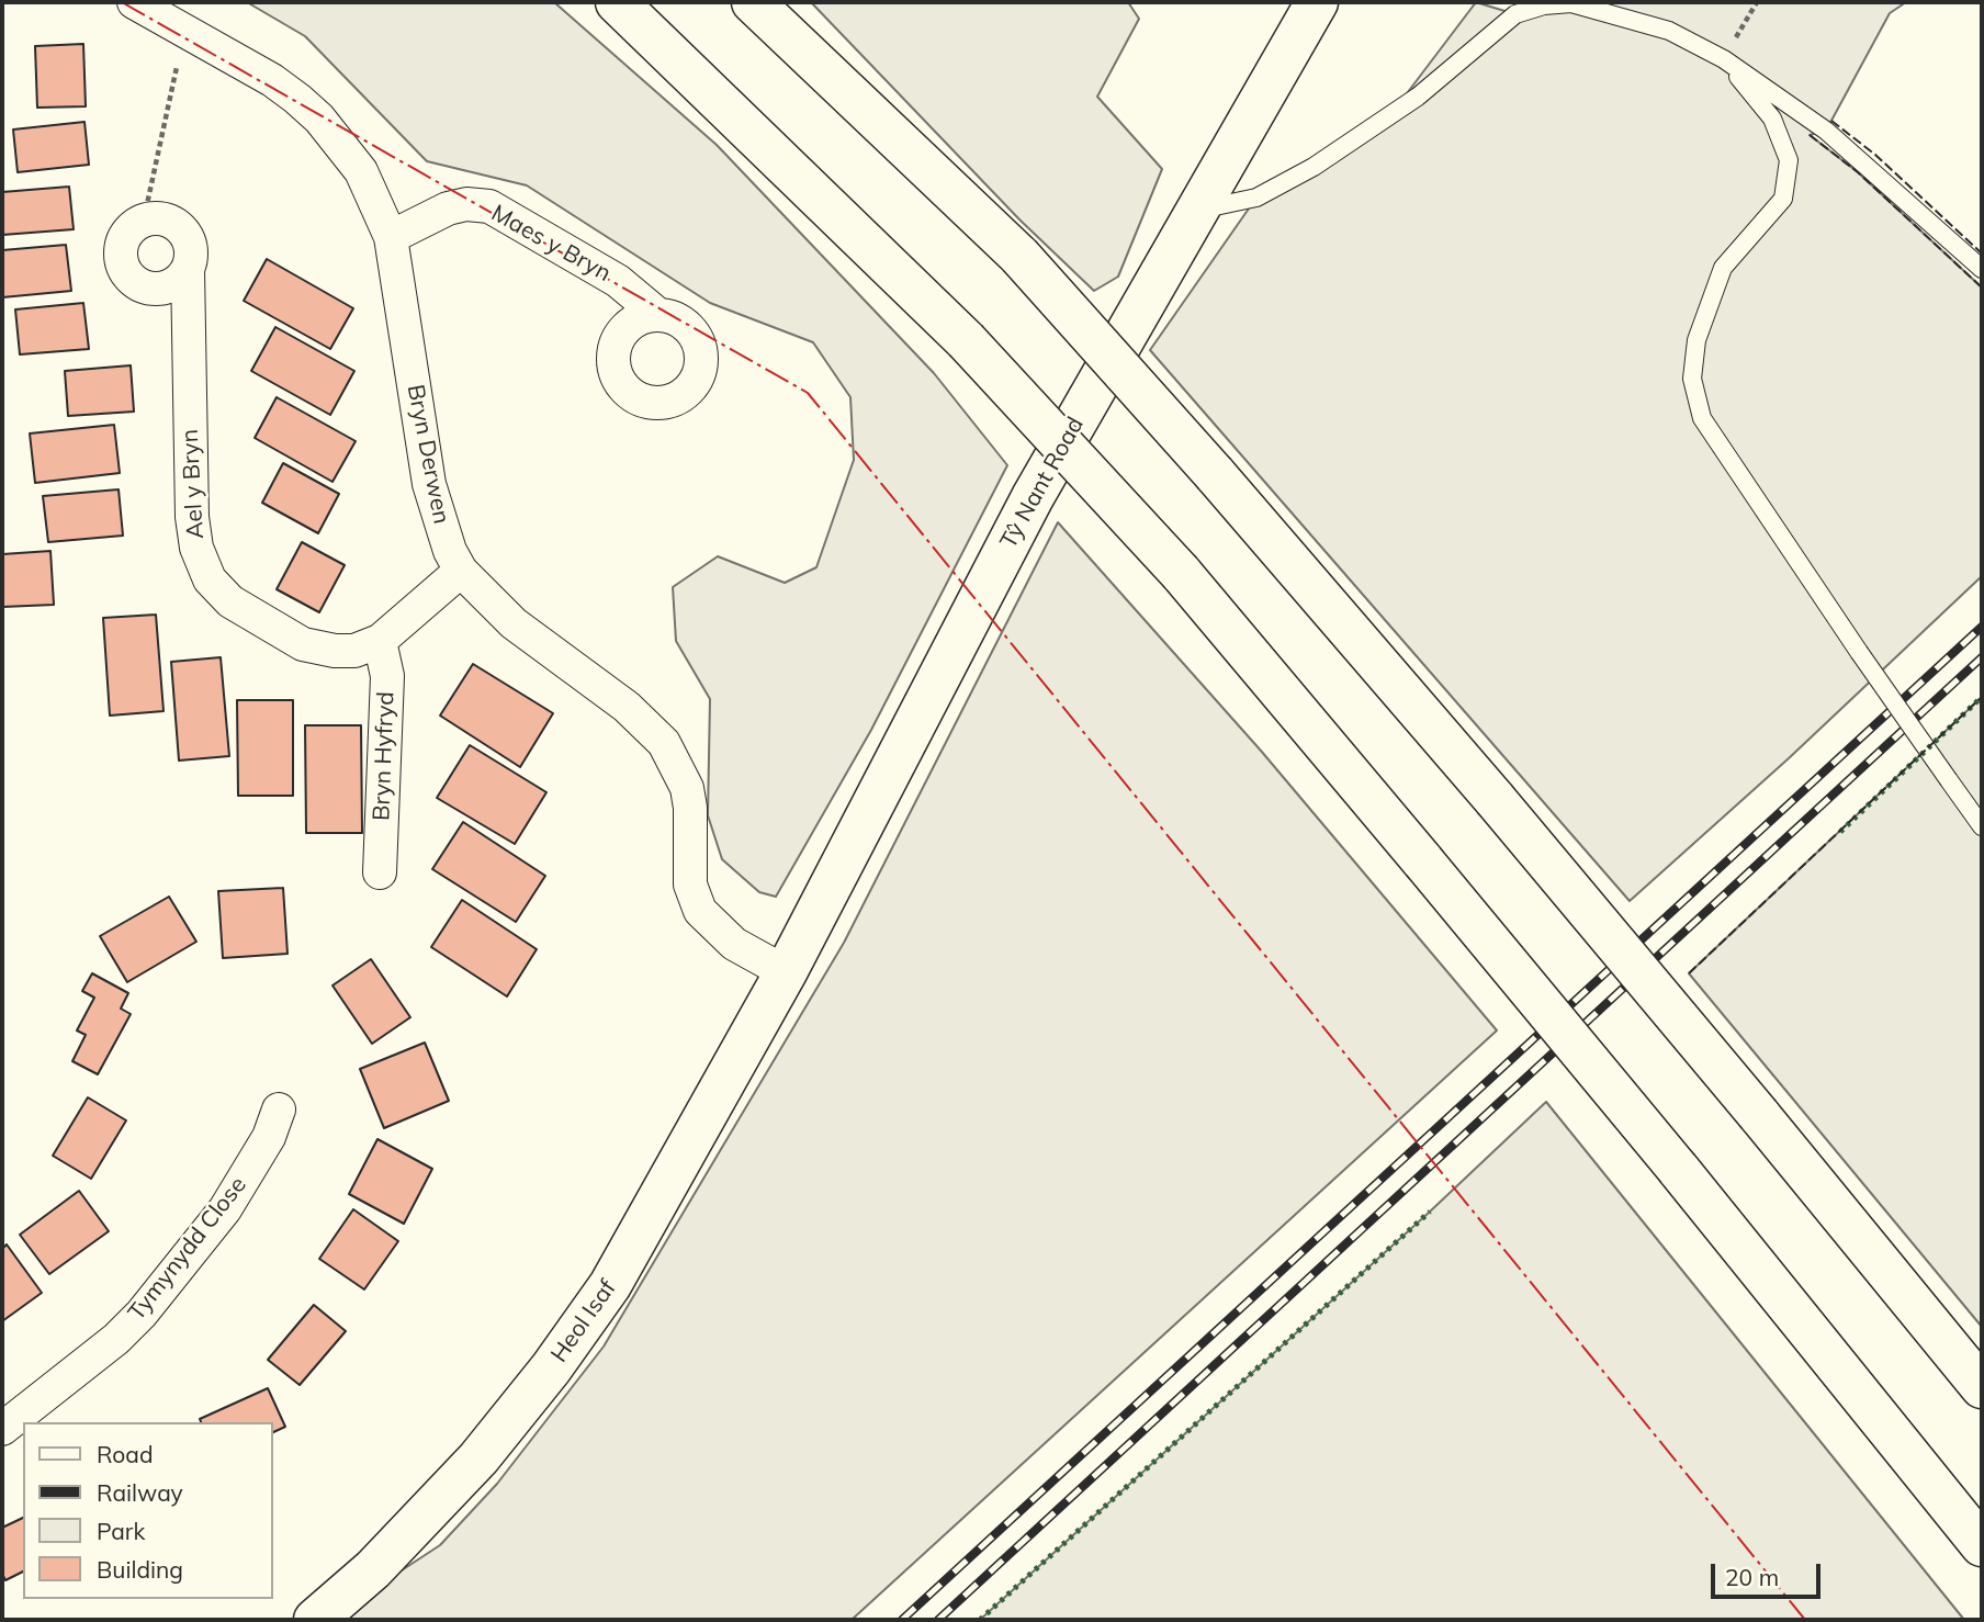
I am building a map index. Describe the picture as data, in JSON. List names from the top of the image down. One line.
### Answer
{"streets":{"main road":["Tŷ Nant Road","Heol Isaf"],"street":["Maes y Bryn","Bryn Derwen","Ael y Bryn","Bryn Hyfryd","Tymynydd Close"]},"crossings":[["Maes y Bryn","Bryn Derwen"],["Bryn Derwen","Tŷ Nant Road"],["Bryn Derwen","Ael y Bryn"],["Bryn Derwen","Heol Isaf"],["Tŷ Nant Road","Heol Isaf"],["Ael y Bryn","Bryn Hyfryd"]],"legend":["Road","Railway","Park","Building"],"scale_bar":"20 m"}
